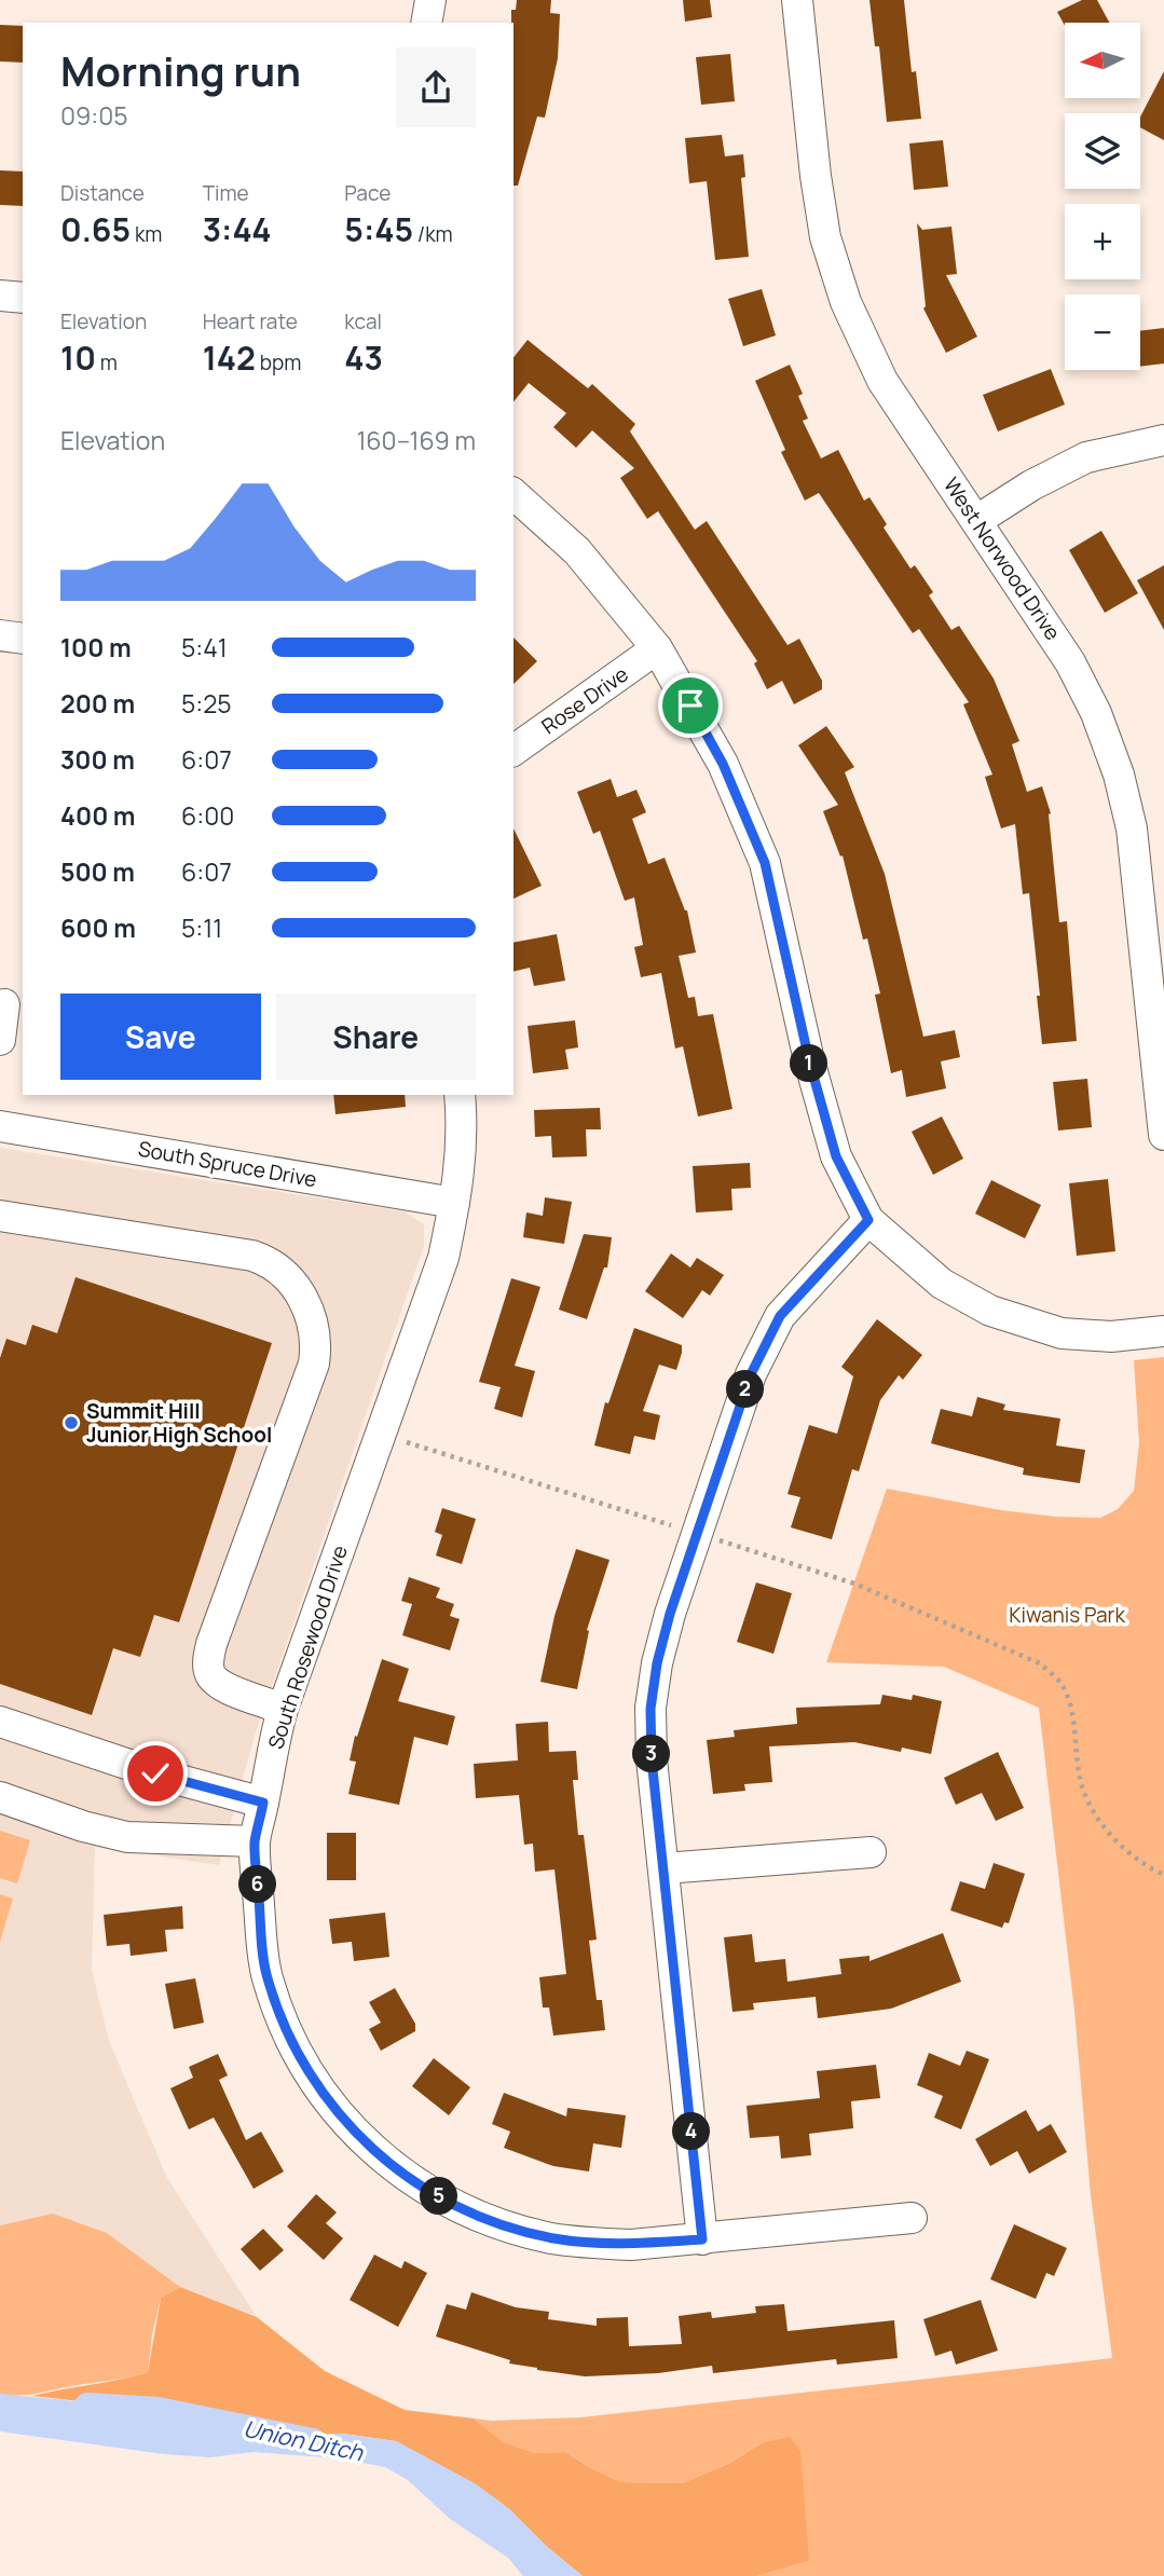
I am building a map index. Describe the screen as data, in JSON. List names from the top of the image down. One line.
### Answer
{"streets":{"street":["West Norwood Drive","Rose Drive","South Spruce Drive","South Rosewood Drive"]},"crossings":[["South Spruce Drive","South Rosewood Drive"]],"water":["Union Ditch"],"parks":["Kiwanis Park"],"places":["Summit Hill Junior High School"],"north":"left","page":{"map_buttons":["+","−"],"heading":["Morning run","09:05"],"stats":[["Distance","0.65 km"],["Time","3:44"],["Pace","5:45 /km"],["Elevation","10 m"],["Heart rate","142 bpm"],["kcal","43"]],"chart":["Elevation","160–169 m"],"list":[{"name":"100 m","note":"5:41"},{"name":"200 m","note":"5:25"},{"name":"300 m","note":"6:07"},{"name":"400 m","note":"6:00"},{"name":"500 m","note":"6:07"},{"name":"600 m","note":"5:11"}],"buttons":["Save","Share"],"pins":["1","2","3","6","4","5"]}}
